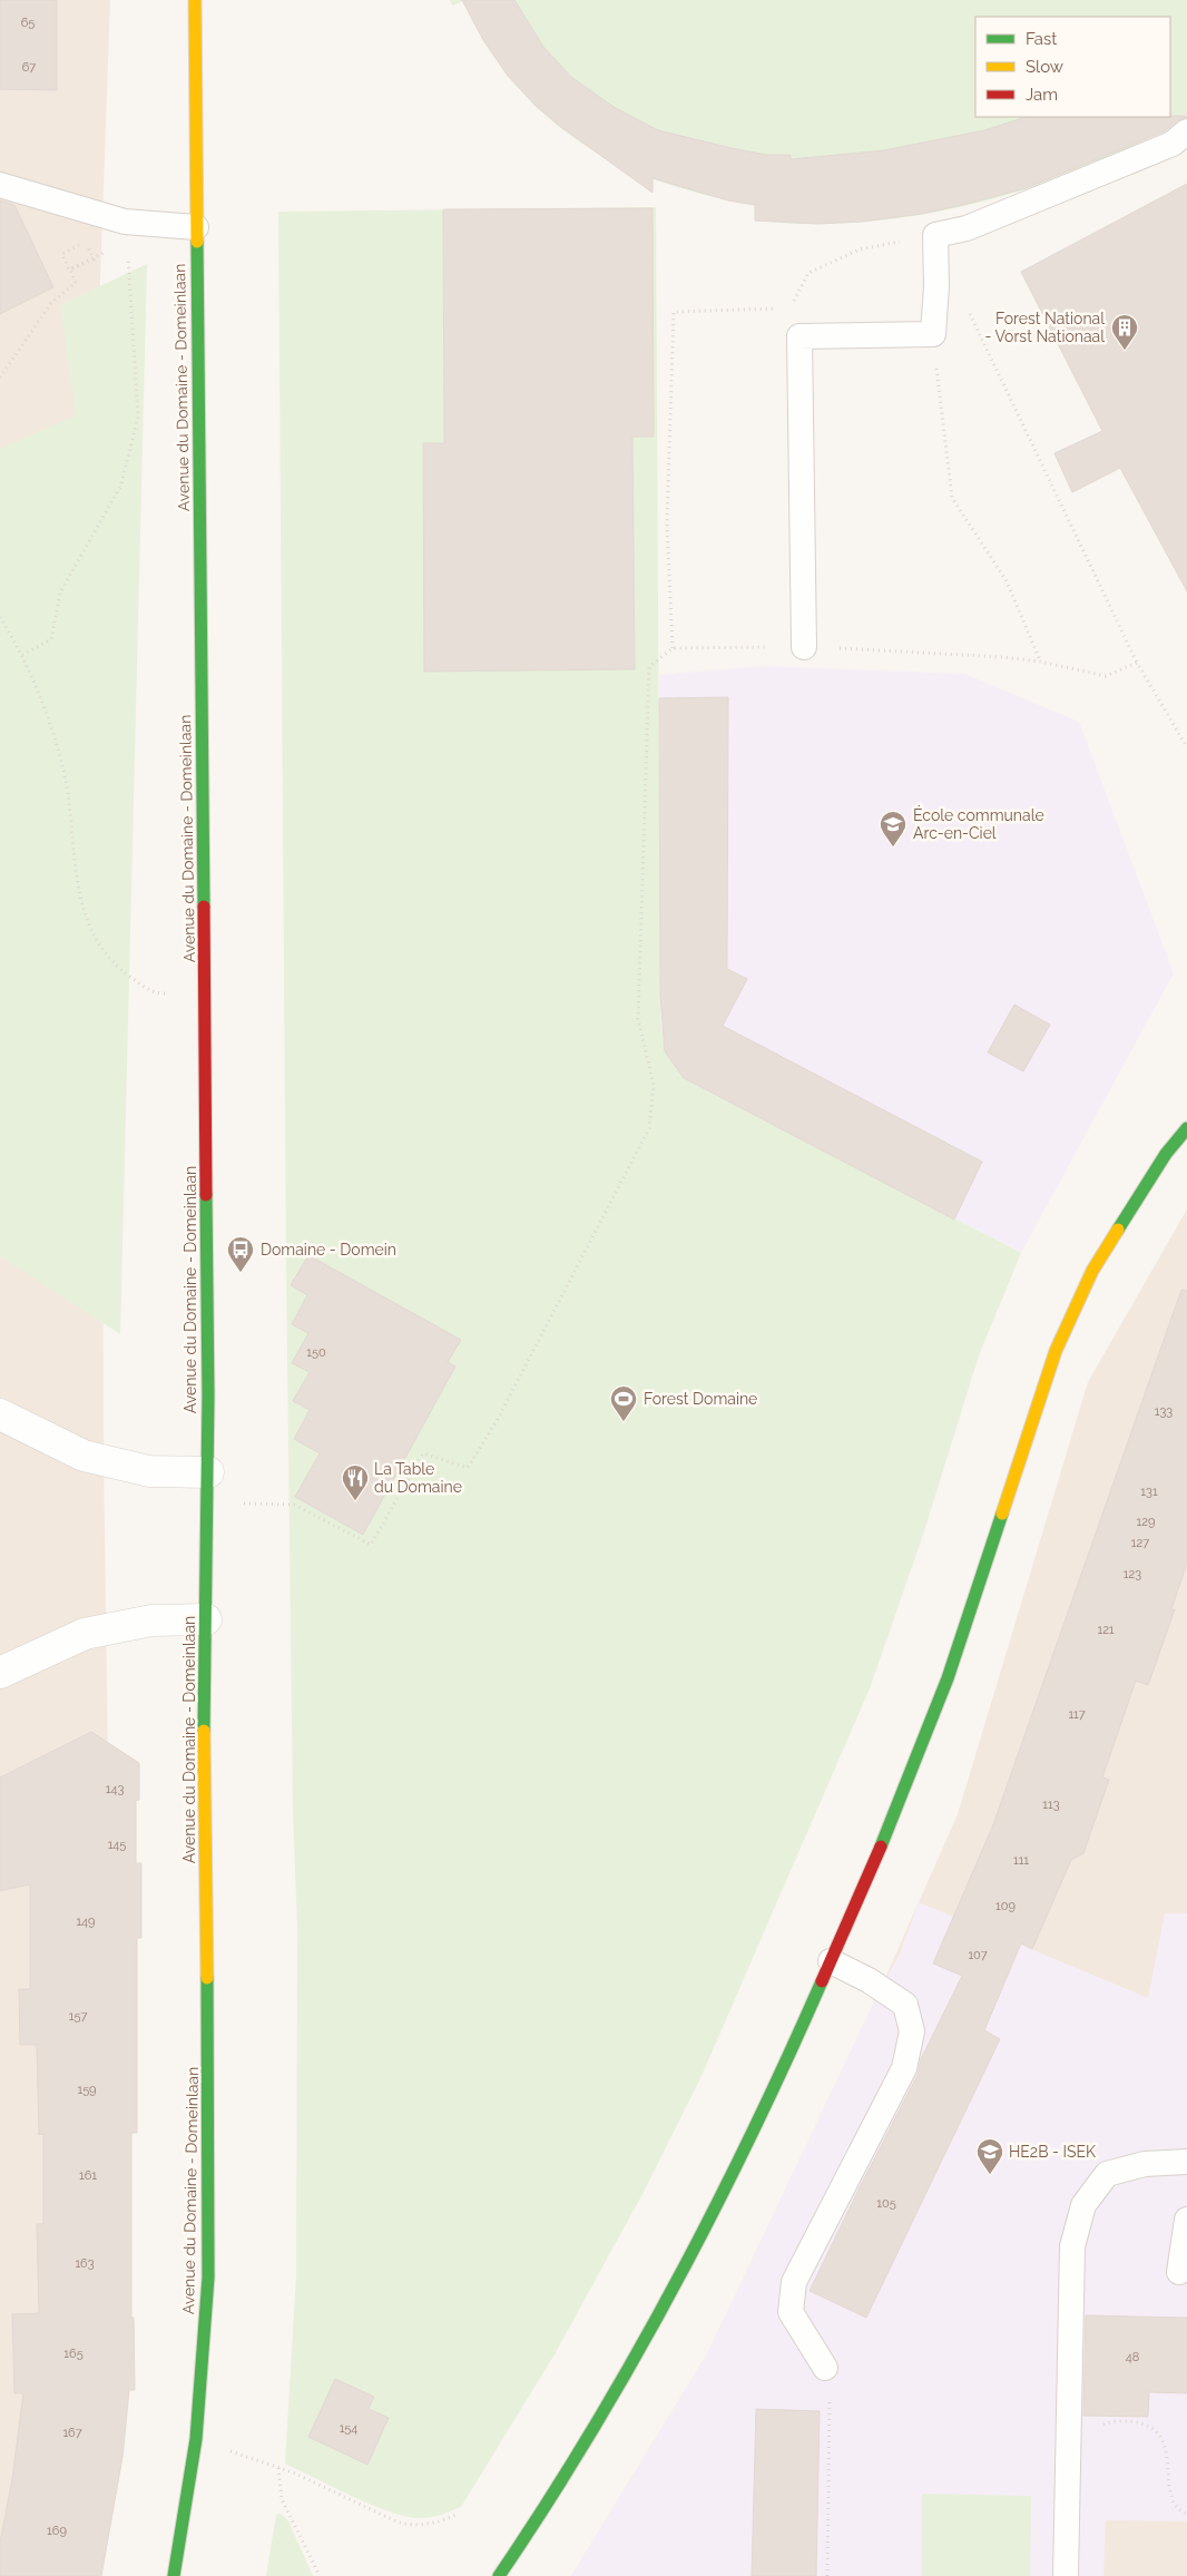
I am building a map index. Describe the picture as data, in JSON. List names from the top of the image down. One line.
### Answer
{"streets":{"street":["Avenue du Domaine - Domeinlaan"]},"places":{"building":["Forest National - Vorst Nationaal"],"school or university":["École communale Arc-en-Ciel","HE2B - ISEK"],"bus stop":["Domaine - Domein"],"sports":["Forest Domaine"],"restaurant":["La Table du Domaine"]},"house_numbers":["65","67","150","133","131","129","127","123","121","117","143","113","145","111","109","149","107","157","159","161","105","163","165","48","154","167","169"],"legend":["Fast","Slow","Jam"]}
